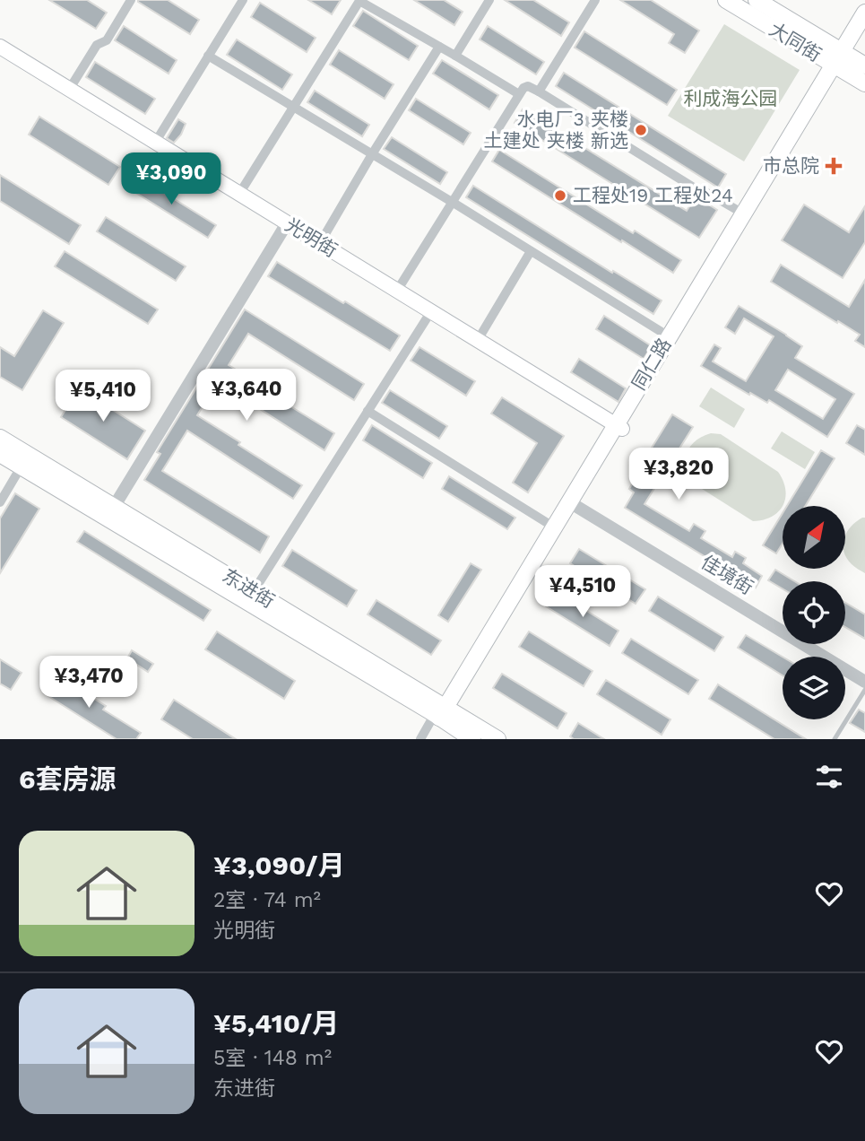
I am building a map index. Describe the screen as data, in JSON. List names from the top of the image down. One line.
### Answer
{"streets":{"main road":["大同街","光明街","同仁路","东进街"],"street":["佳境街"]},"crossings":[["大同街","同仁路"],["光明街","同仁路"],["同仁路","佳境街"],["同仁路","东进街"]],"parks":["利成海公园"],"places":{"other":["水电厂3 夹楼 土建处 夹楼 新选","工程处19 工程处24"],"health":["市总院"]},"north":"top right","page":{"price":["¥3,090","¥3,640","¥5,410","¥3,820","¥4,510","¥3,470"],"heading":"6套房源","list":[{"name":"¥3,090/月","note":"2室 · 74 m² · 光明街"},{"name":"¥5,410/月","note":"5室 · 148 m² · 东进街"}]}}
